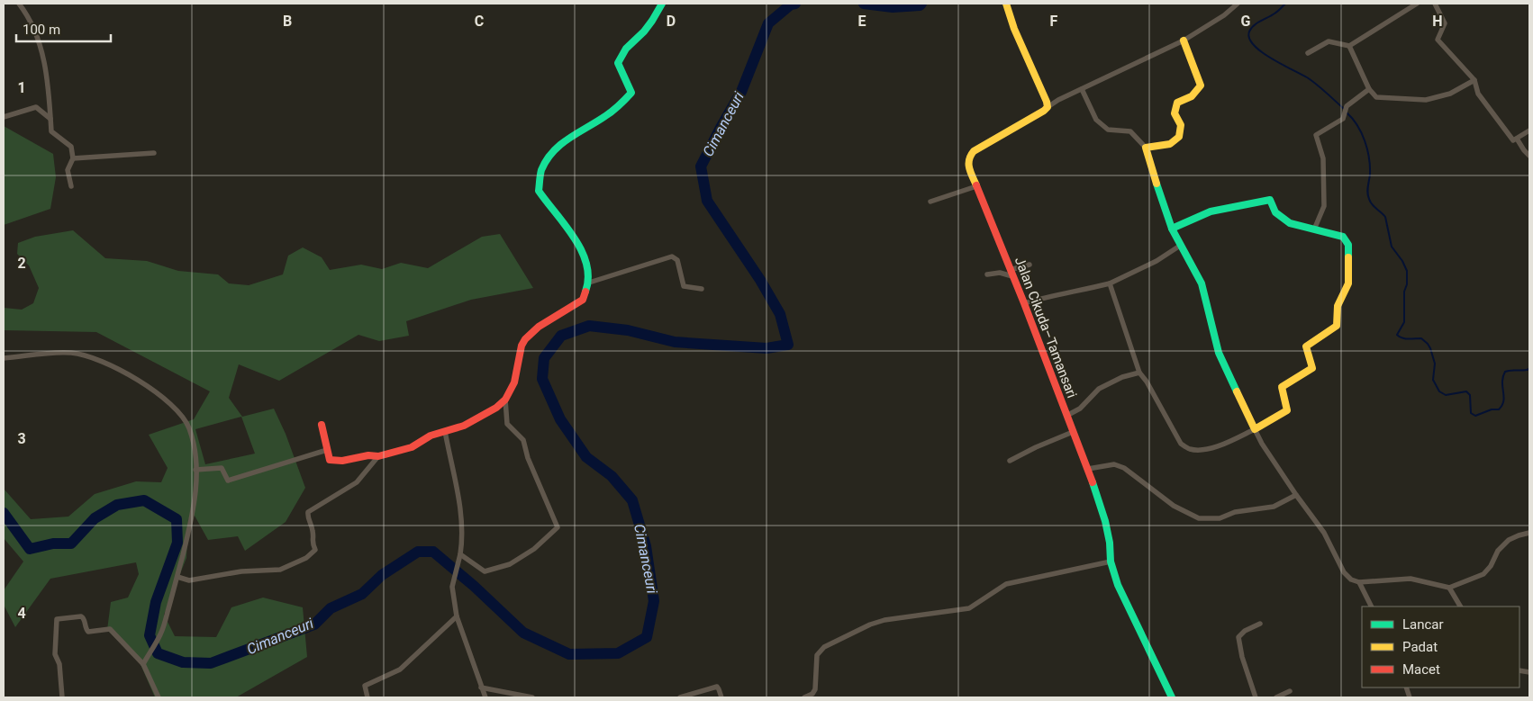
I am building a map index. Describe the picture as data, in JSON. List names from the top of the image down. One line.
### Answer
{"streets":{"street":["Jalan Cikuda–Tamansari"]},"water":["Cimanceuri"],"legend":["Lancar","Padat","Macet"],"scale_bar":"100 m","grid":{"columns":["B","C","D","E","F","G","H"],"rows":["1","2","3","4"]}}
